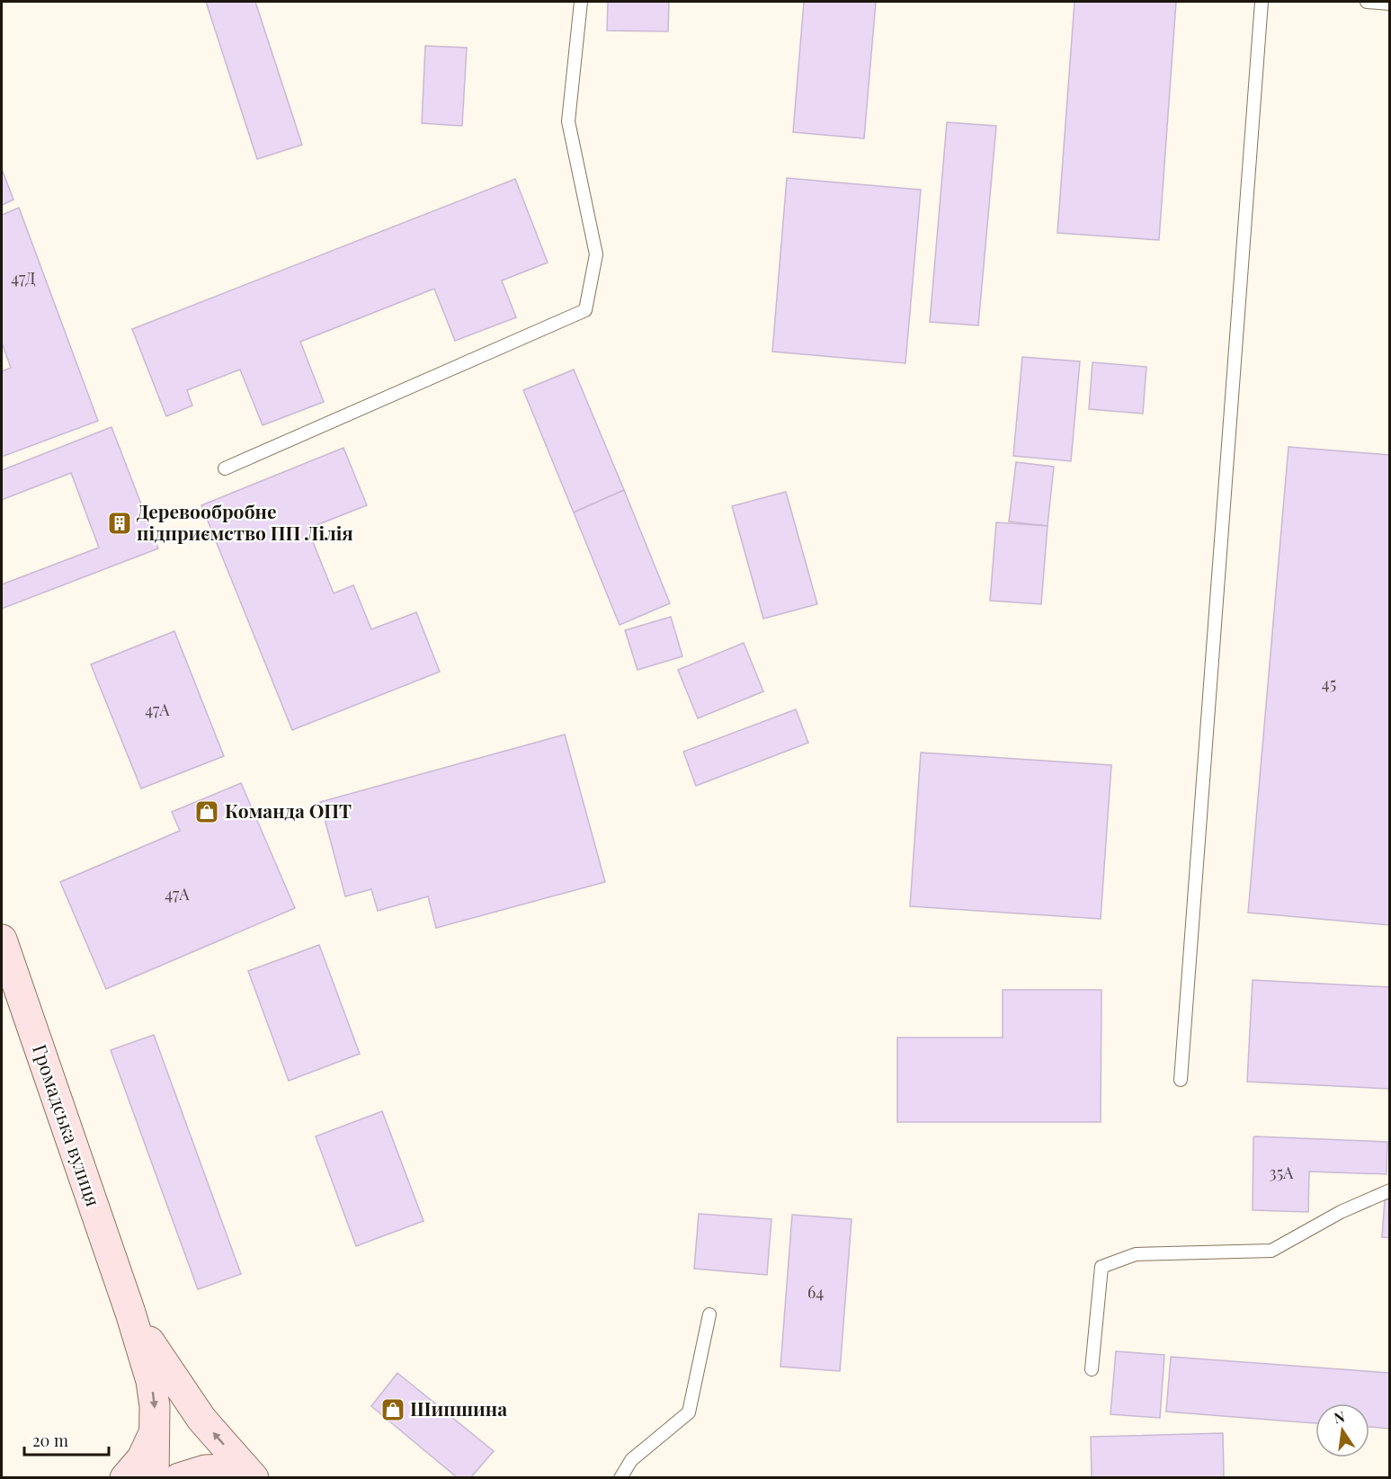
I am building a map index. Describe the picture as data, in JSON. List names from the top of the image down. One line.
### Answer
{"streets":{"street":["Громадська вулиця"]},"places":{"building":["Деревообробне підприємство ПП Лілія"],"shop":["Команда ОПТ","Шипшина"]},"house_numbers":["47Д","45","47А","47А","35А","64"],"scale_bar":"20 m","north":"top"}
